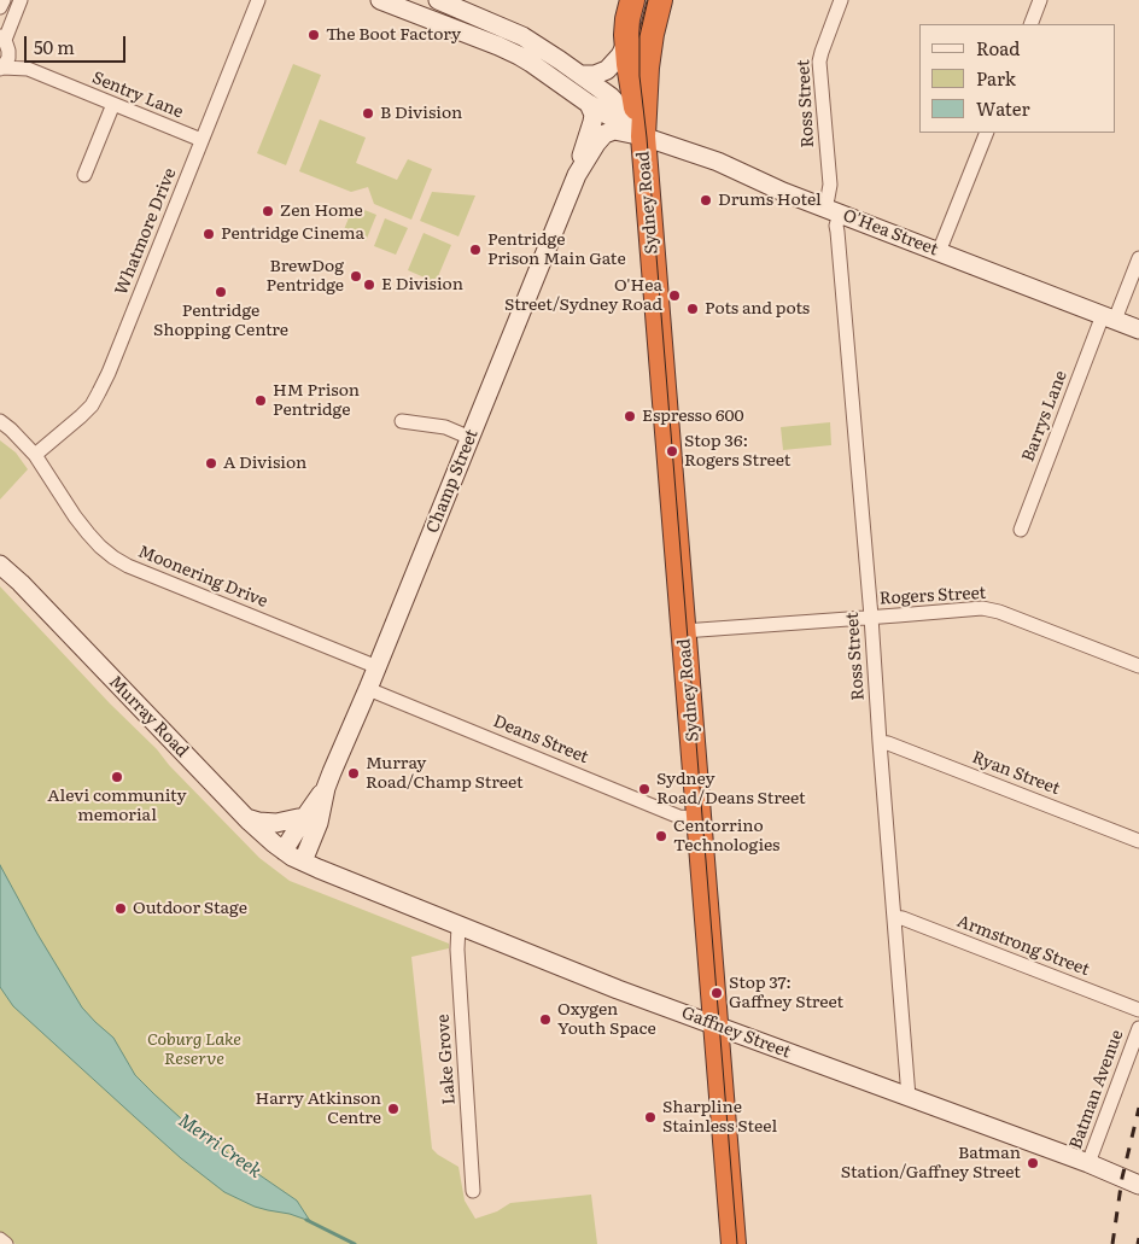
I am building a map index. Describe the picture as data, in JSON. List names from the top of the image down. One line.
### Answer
{"streets":{"highway":["Sydney Road"],"street":["Sentry Lane","Ross Street","Whatmore Drive","O'Hea Street","Barrys Lane","Champ Street","Moonering Drive","Rogers Street","Murray Road","Deans Street","Ryan Street","Armstrong Street","Gaffney Street","Lake Grove","Batman Avenue"]},"crossings":[["Sentry Lane","Whatmore Drive"],["Ross Street","O'Hea Street"],["Ross Street","Rogers Street"],["Ross Street","Ryan Street"],["Ross Street","Armstrong Street"],["Ross Street","Gaffney Street"],["Sydney Road","O'Hea Street"],["Sydney Road","Champ Street"],["Sydney Road","Rogers Street"],["Sydney Road","Deans Street"],["Sydney Road","Gaffney Street"],["Whatmore Drive","Moonering Drive"],["O'Hea Street","Barrys Lane"],["O'Hea Street","Champ Street"],["Champ Street","Moonering Drive"],["Champ Street","Murray Road"],["Champ Street","Deans Street"],["Champ Street","Gaffney Street"],["Murray Road","Gaffney Street"],["Gaffney Street","Lake Grove"],["Gaffney Street","Batman Avenue"]],"water":["Merri Creek"],"parks":["Coburg Lake Reserve"],"places":["The Boot Factory","B Division","Drums Hotel","Zen Home","Pentridge Cinema","Pentridge Prison Main Gate","BrewDog Pentridge","E Division","Pentridge Shopping Centre","O'Hea Street/Sydney Road","Pots and pots","HM Prison Pentridge","Espresso 600","Stop 36: Rogers Street","A Division","Murray Road/Champ Street","Alevi community memorial","Sydney Road/Deans Street","Centorrino Technologies","Outdoor Stage","Stop 37: Gaffney Street","Oxygen Youth Space","Harry Atkinson Centre","Sharpline Stainless Steel","Batman Station/Gaffney Street"],"legend":["Road","Park","Water"],"scale_bar":"50 m"}
